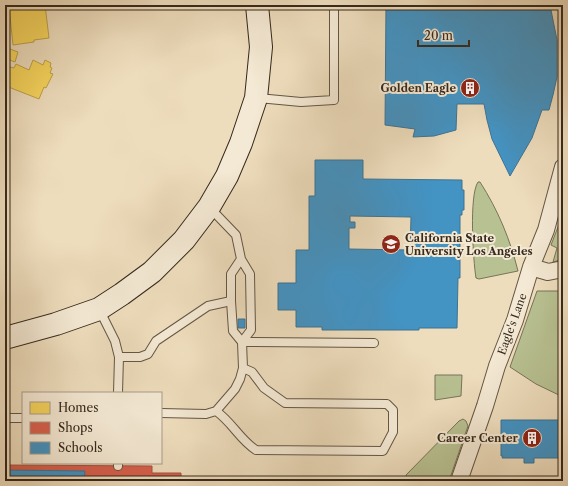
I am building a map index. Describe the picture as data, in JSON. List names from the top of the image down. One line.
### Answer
{"streets":{"street":["Eagle's Lane"]},"places":{"building":["Golden Eagle","Career Center"],"school or university":["California State University Los Angeles"]},"legend":["Homes","Shops","Schools"],"scale_bar":"20 m"}
